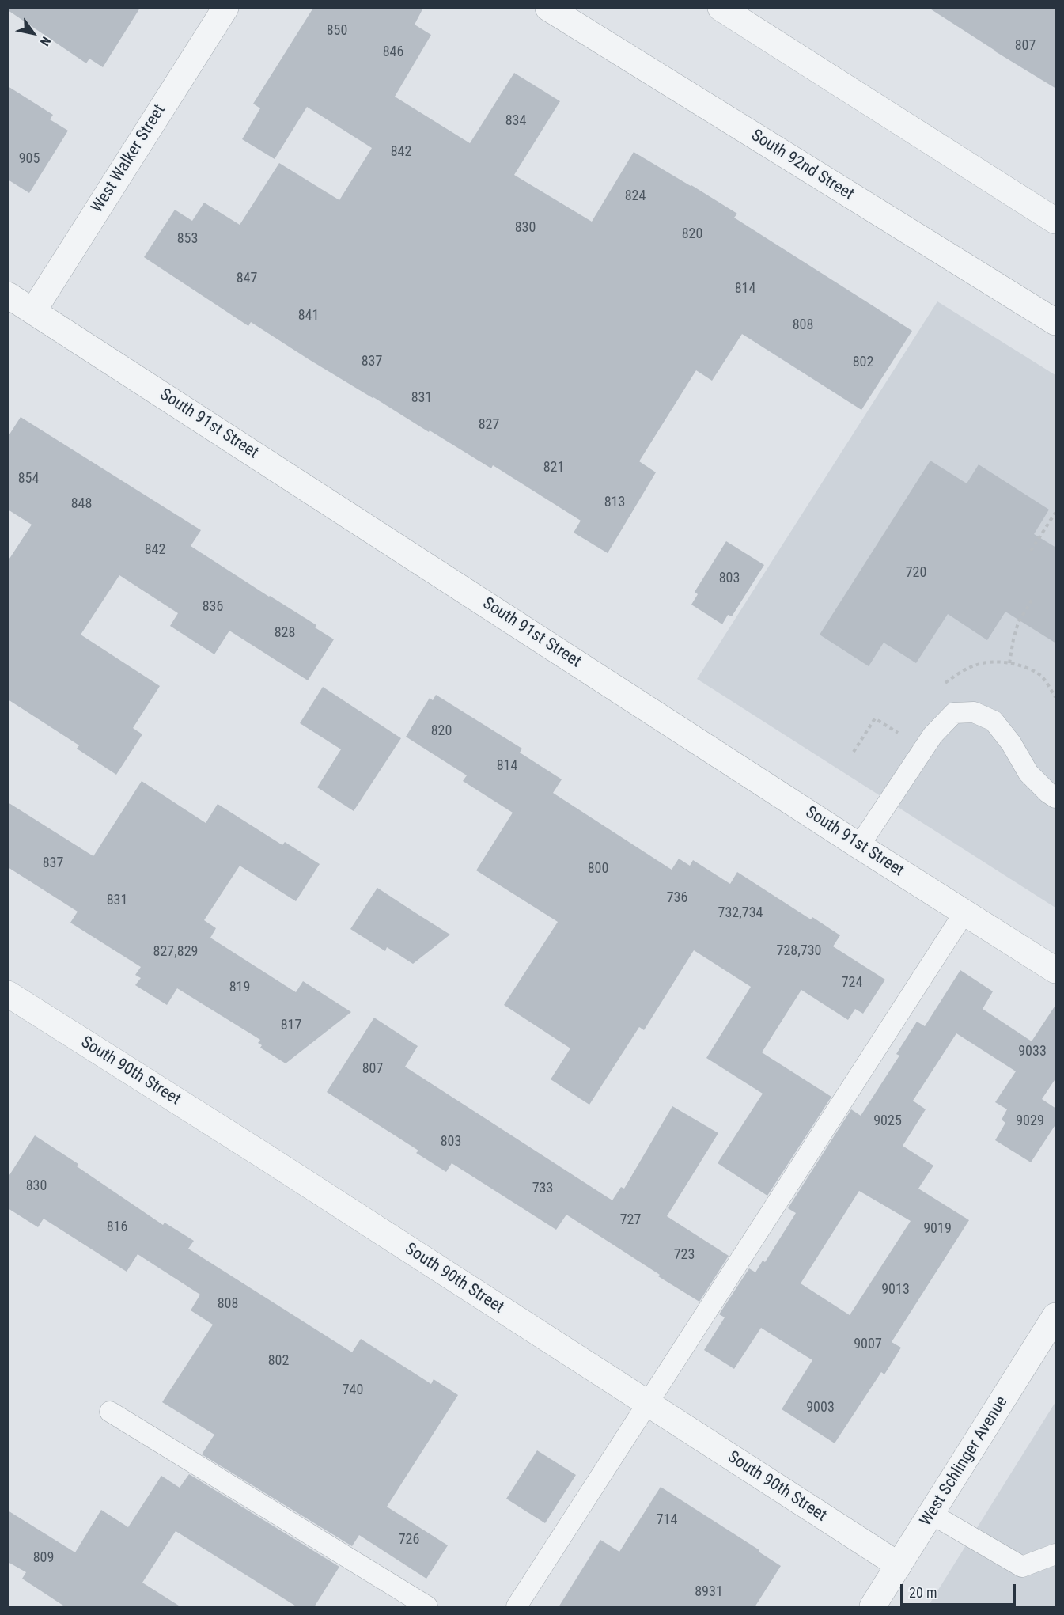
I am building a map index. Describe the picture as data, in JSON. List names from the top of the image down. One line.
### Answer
{"streets":{"street":["West Walker Street","South 92nd Street","South 91st Street","South 90th Street","West Schlinger Avenue"]},"crossings":[["West Walker Street","South 91st Street"],["South 90th Street","West Schlinger Avenue"]],"house_numbers":["850","807","846","834","842","905","824","830","820","853","847","814","841","808","837","802","831","827","821","854","813","848","842","720","803","836","828","820","814","837","800","736","831","732,734","728,730","827,829","724","819","817","9033","807","9025","9029","803","830","733","727","816","9019","723","9013","808","9007","802","740","9003","714","726","809","8931"],"scale_bar":"20 m","north":"bottom right"}
